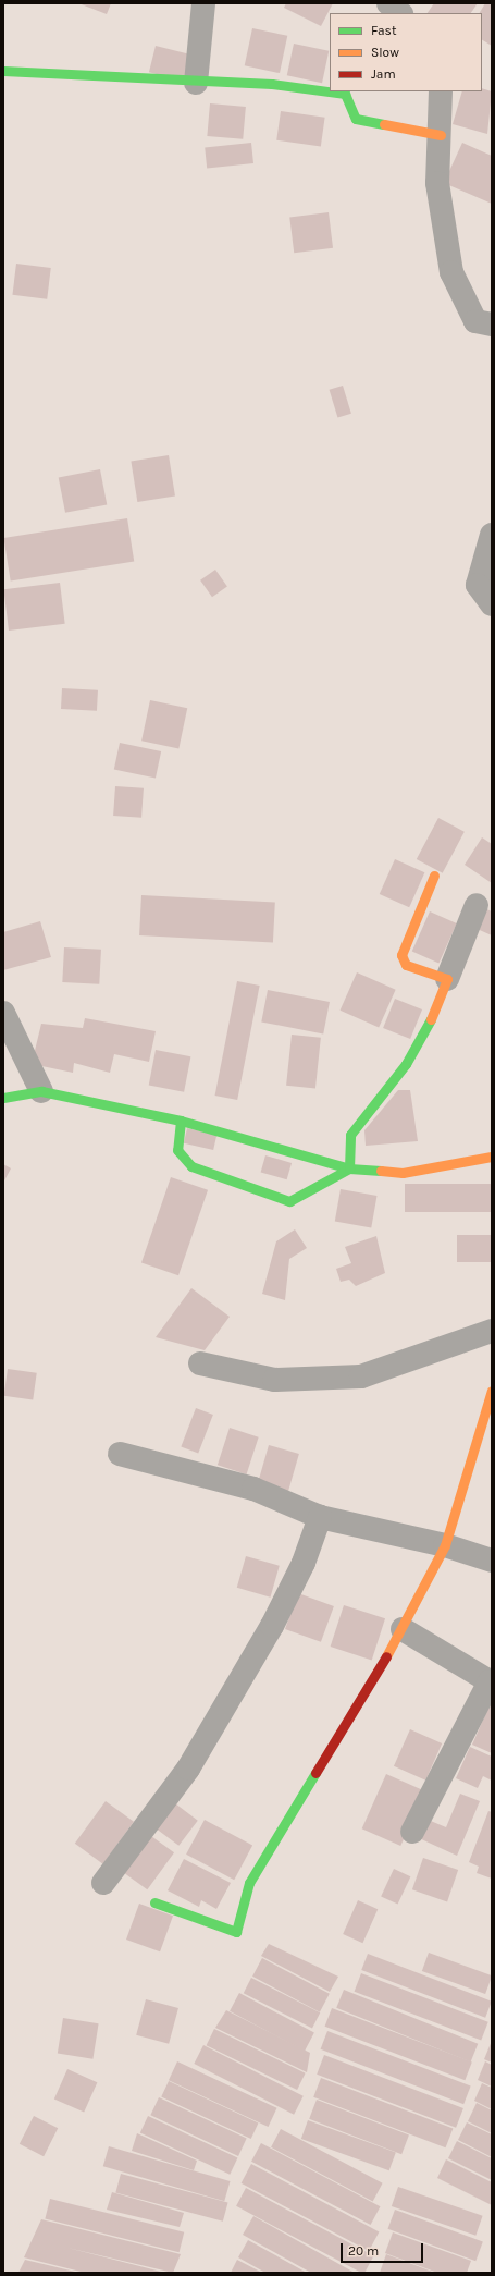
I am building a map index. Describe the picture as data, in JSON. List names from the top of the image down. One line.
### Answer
{"legend":["Fast","Slow","Jam"],"scale_bar":"20 m"}
